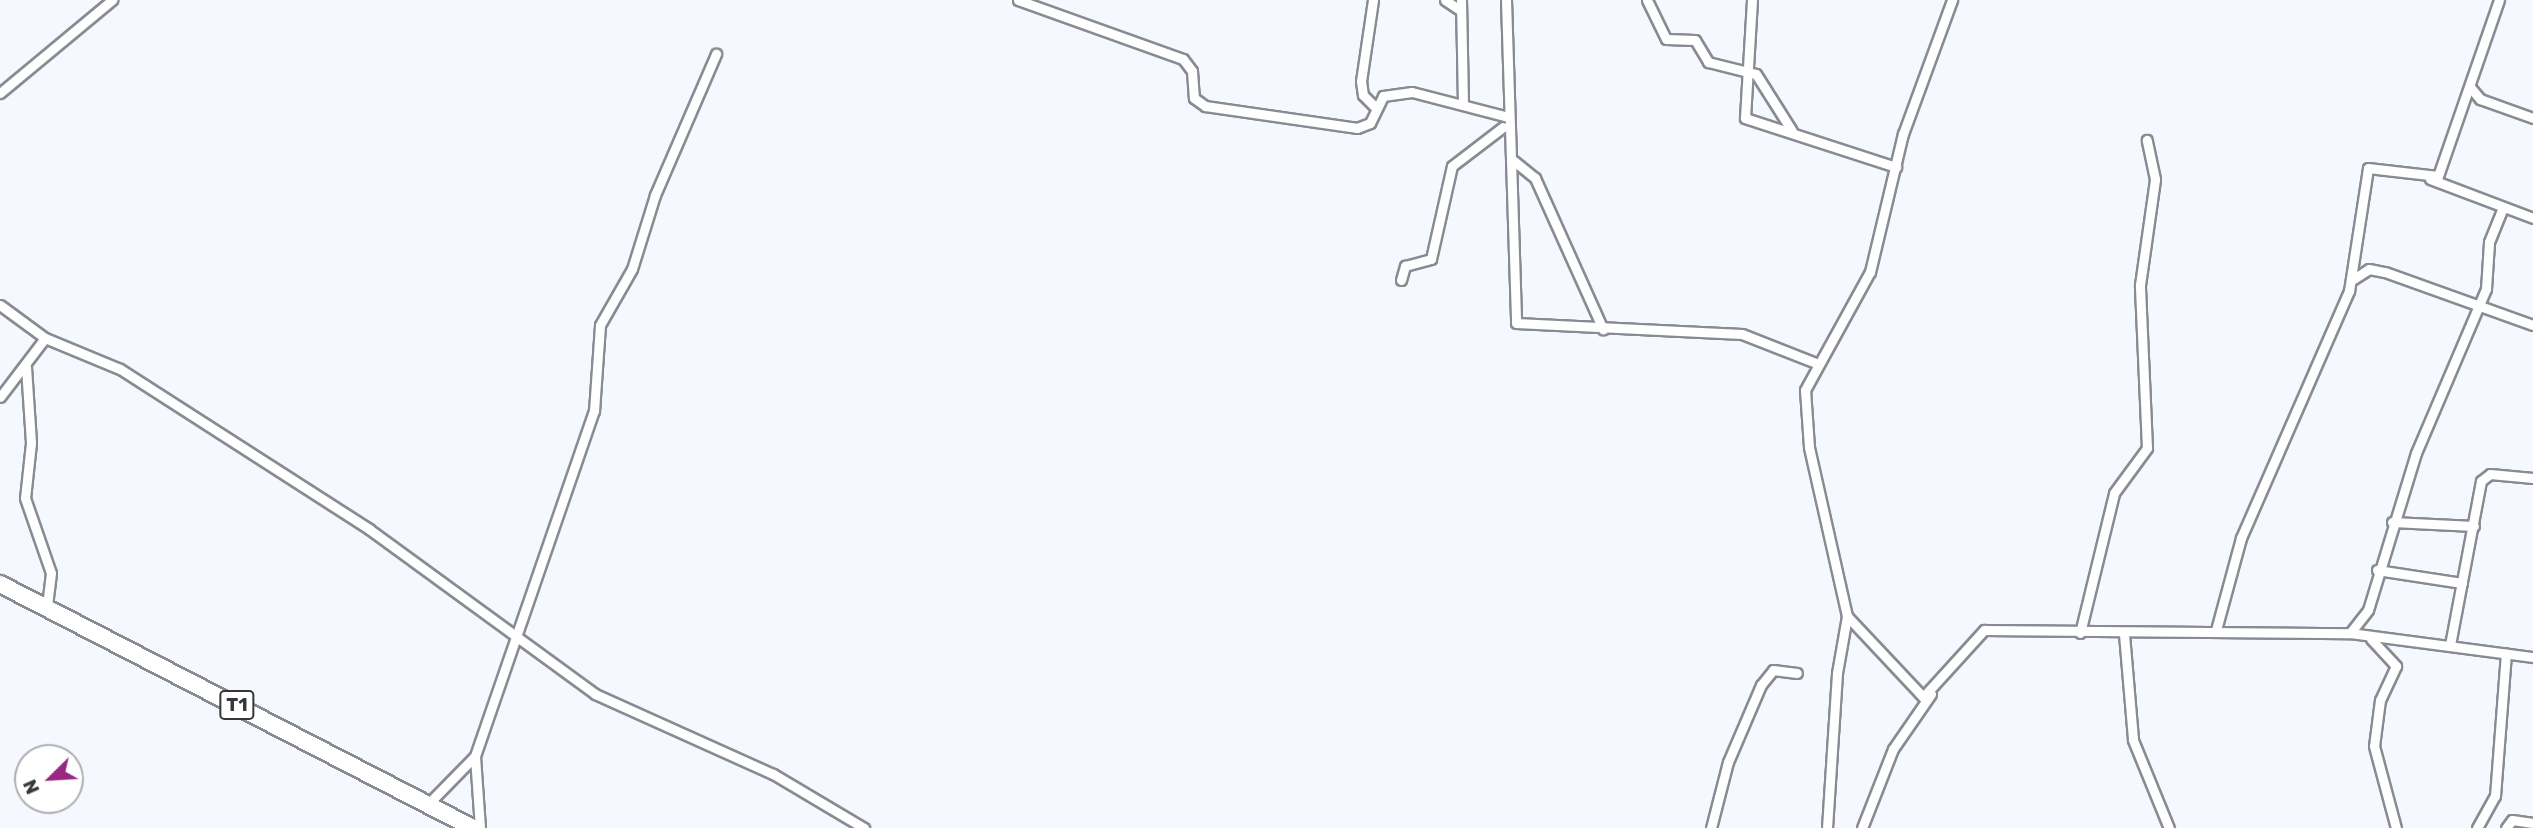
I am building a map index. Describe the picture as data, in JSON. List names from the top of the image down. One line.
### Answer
{"streets":{"highway":["T1"]},"north":"bottom left"}
